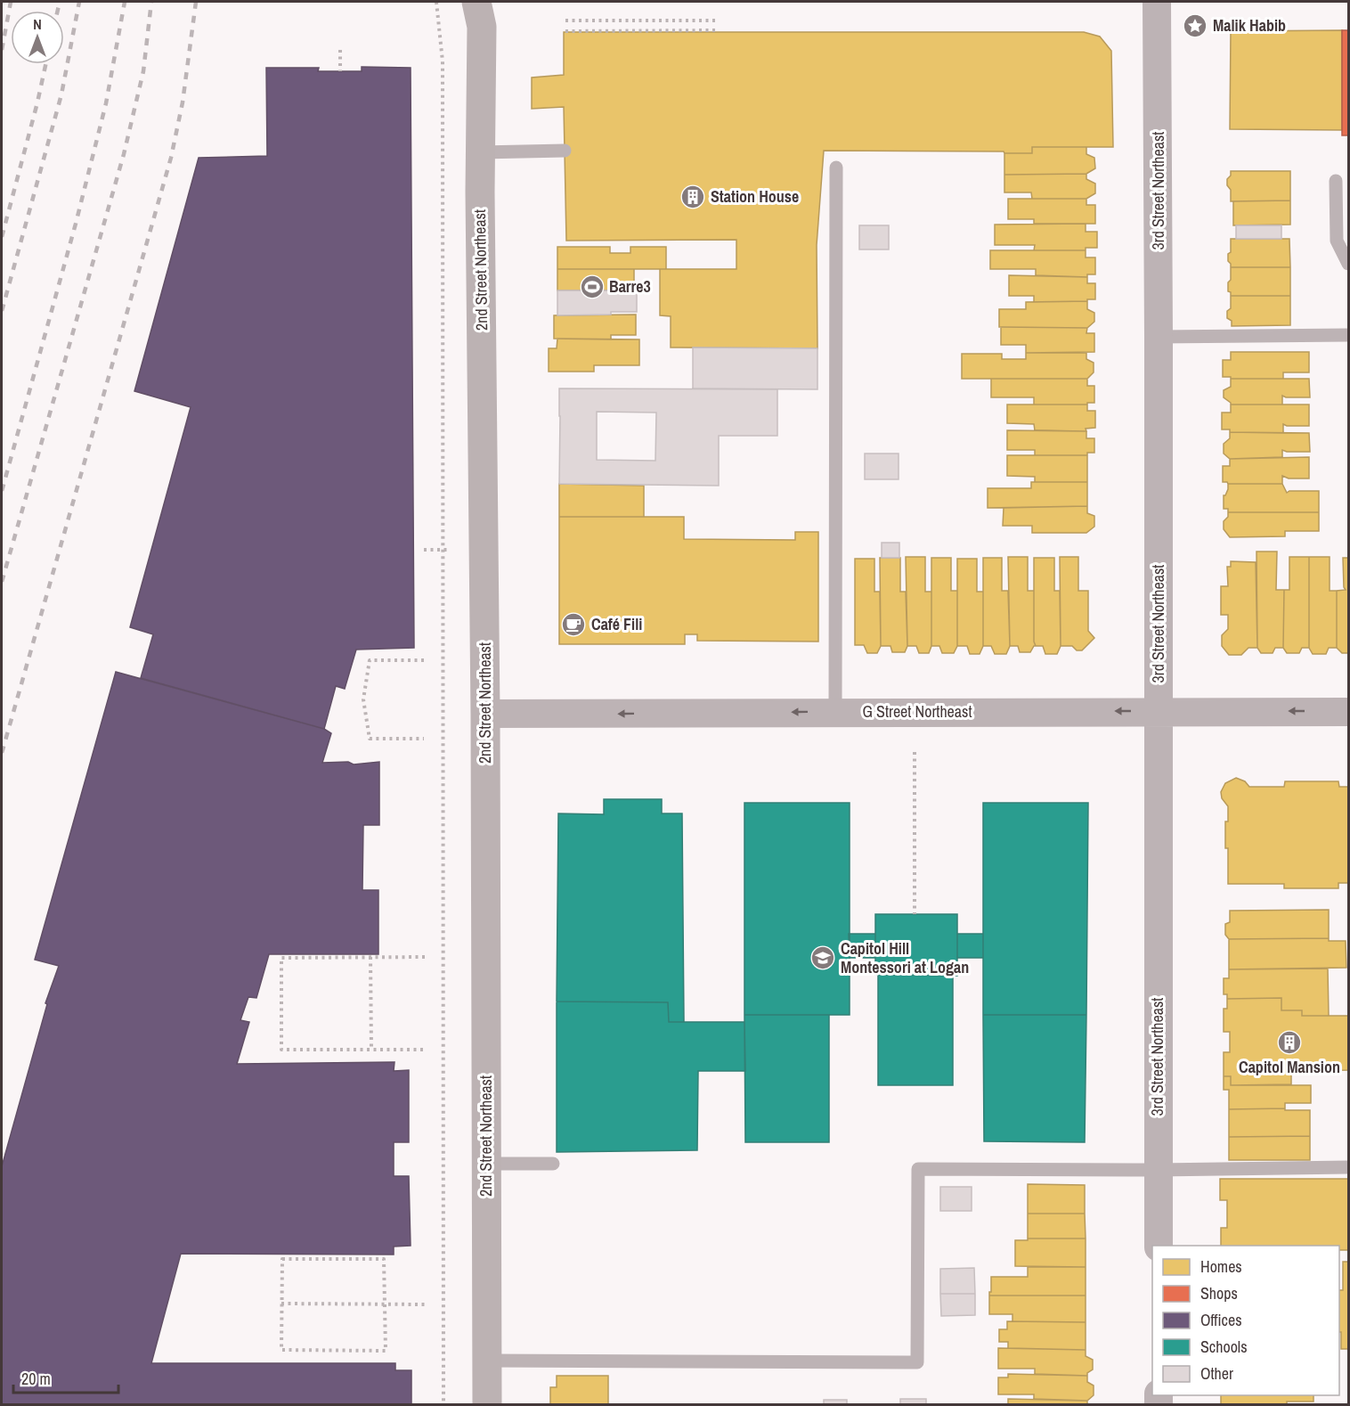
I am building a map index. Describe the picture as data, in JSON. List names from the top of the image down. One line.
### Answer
{"streets":{"street":["3rd Street Northeast","2nd Street Northeast","G Street Northeast"]},"crossings":[["3rd Street Northeast","G Street Northeast"],["2nd Street Northeast","G Street Northeast"]],"one_way":["G Street Northeast"],"places":{"place":["Malik Habib"],"building":["Station House","Capitol Mansion"],"sports":["Barre3"],"cafe":["Café Fili"],"school or university":["Capitol Hill Montessori at Logan"]},"legend":["Homes","Shops","Offices","Schools","Other"],"scale_bar":"20 m","north":"top"}
